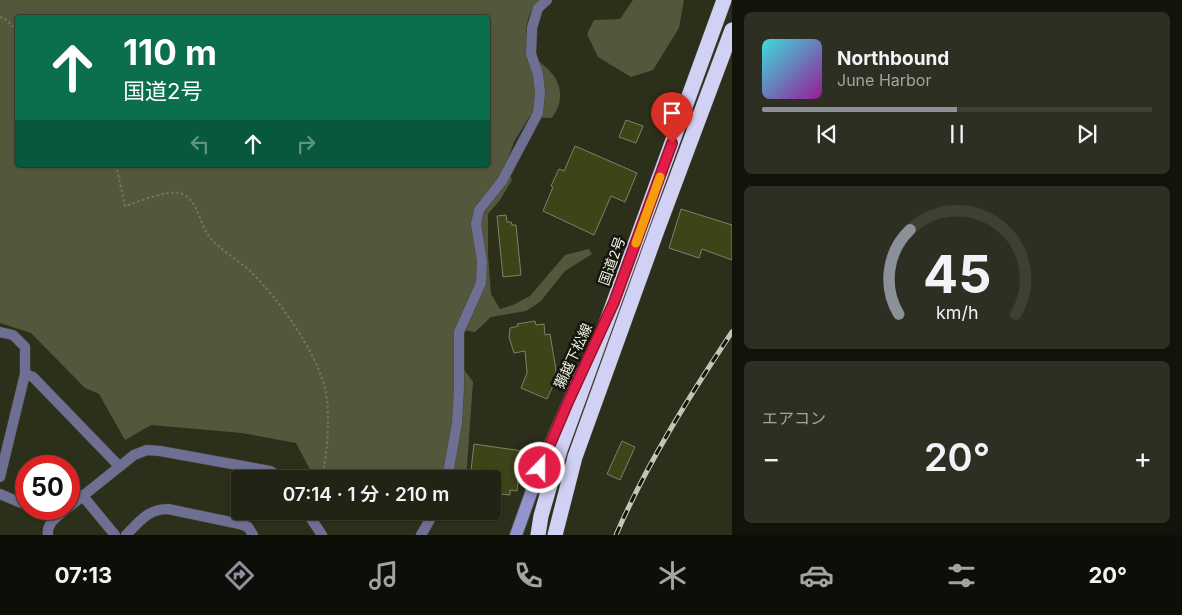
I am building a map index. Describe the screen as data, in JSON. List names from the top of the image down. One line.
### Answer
{"streets":{"highway":["国道2号"],"main road":["獺越下松線"]},"crossings":[["国道2号","獺越下松線"]],"page":{"turn":["110 m","国道2号"],"song":["Northbound","June Harbor"],"tile":"エアコン","heat":["−","20°","+"],"limit":"50","trip":"07:14 · 1 分 · 210 m","tabs":["07:13","20°"],"gauge":["45","km/h"]}}
